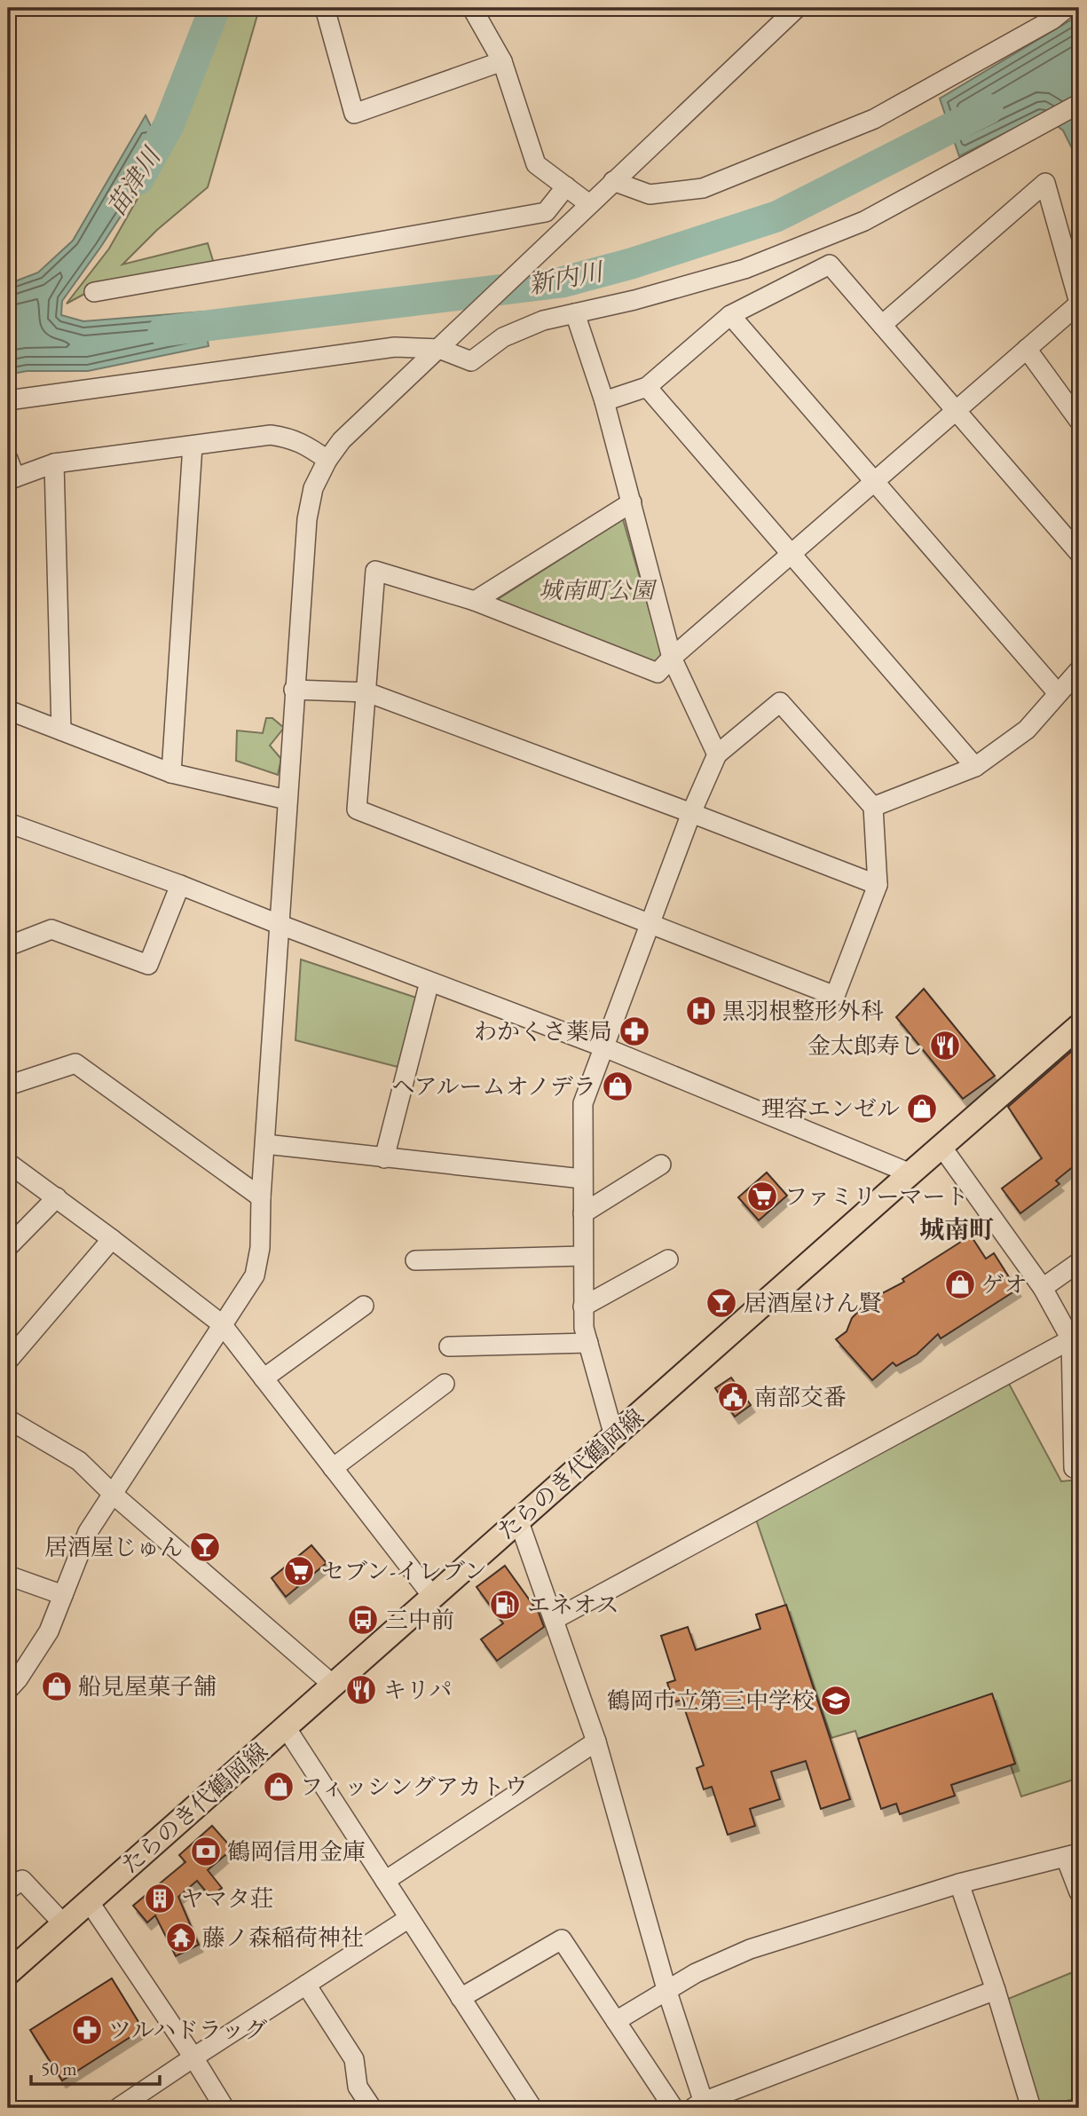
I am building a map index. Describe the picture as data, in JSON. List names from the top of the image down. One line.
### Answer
{"streets":{"main road":["たらのき代鶴岡線"]},"districts":["城南町"],"water":["苗津川","新内川"],"parks":["城南町公園"],"places":{"hospital":["黒羽根整形外科"],"pharmacy":["わかくさ薬局","ツルハドラッグ"],"restaurant":["金太郎寿し","キリパ"],"shop":["ヘアルームオノデラ","理容エンゼル","ゲオ","船見屋菓子舗","フィッシングアカトウ"],"supermarket":["ファミリーマート","セブン-イレブン"],"bar":["居酒屋けん賢","居酒屋じゅん"],"public building":["南部交番"],"fuel station":["エネオス"],"bus stop":["三中前"],"school or university":["鶴岡市立第三中学校"],"bank":["鶴岡信用金庫"],"building":["ヤマタ荘"],"temple":["藤ノ森稲荷神社"]},"scale_bar":"50 m"}
